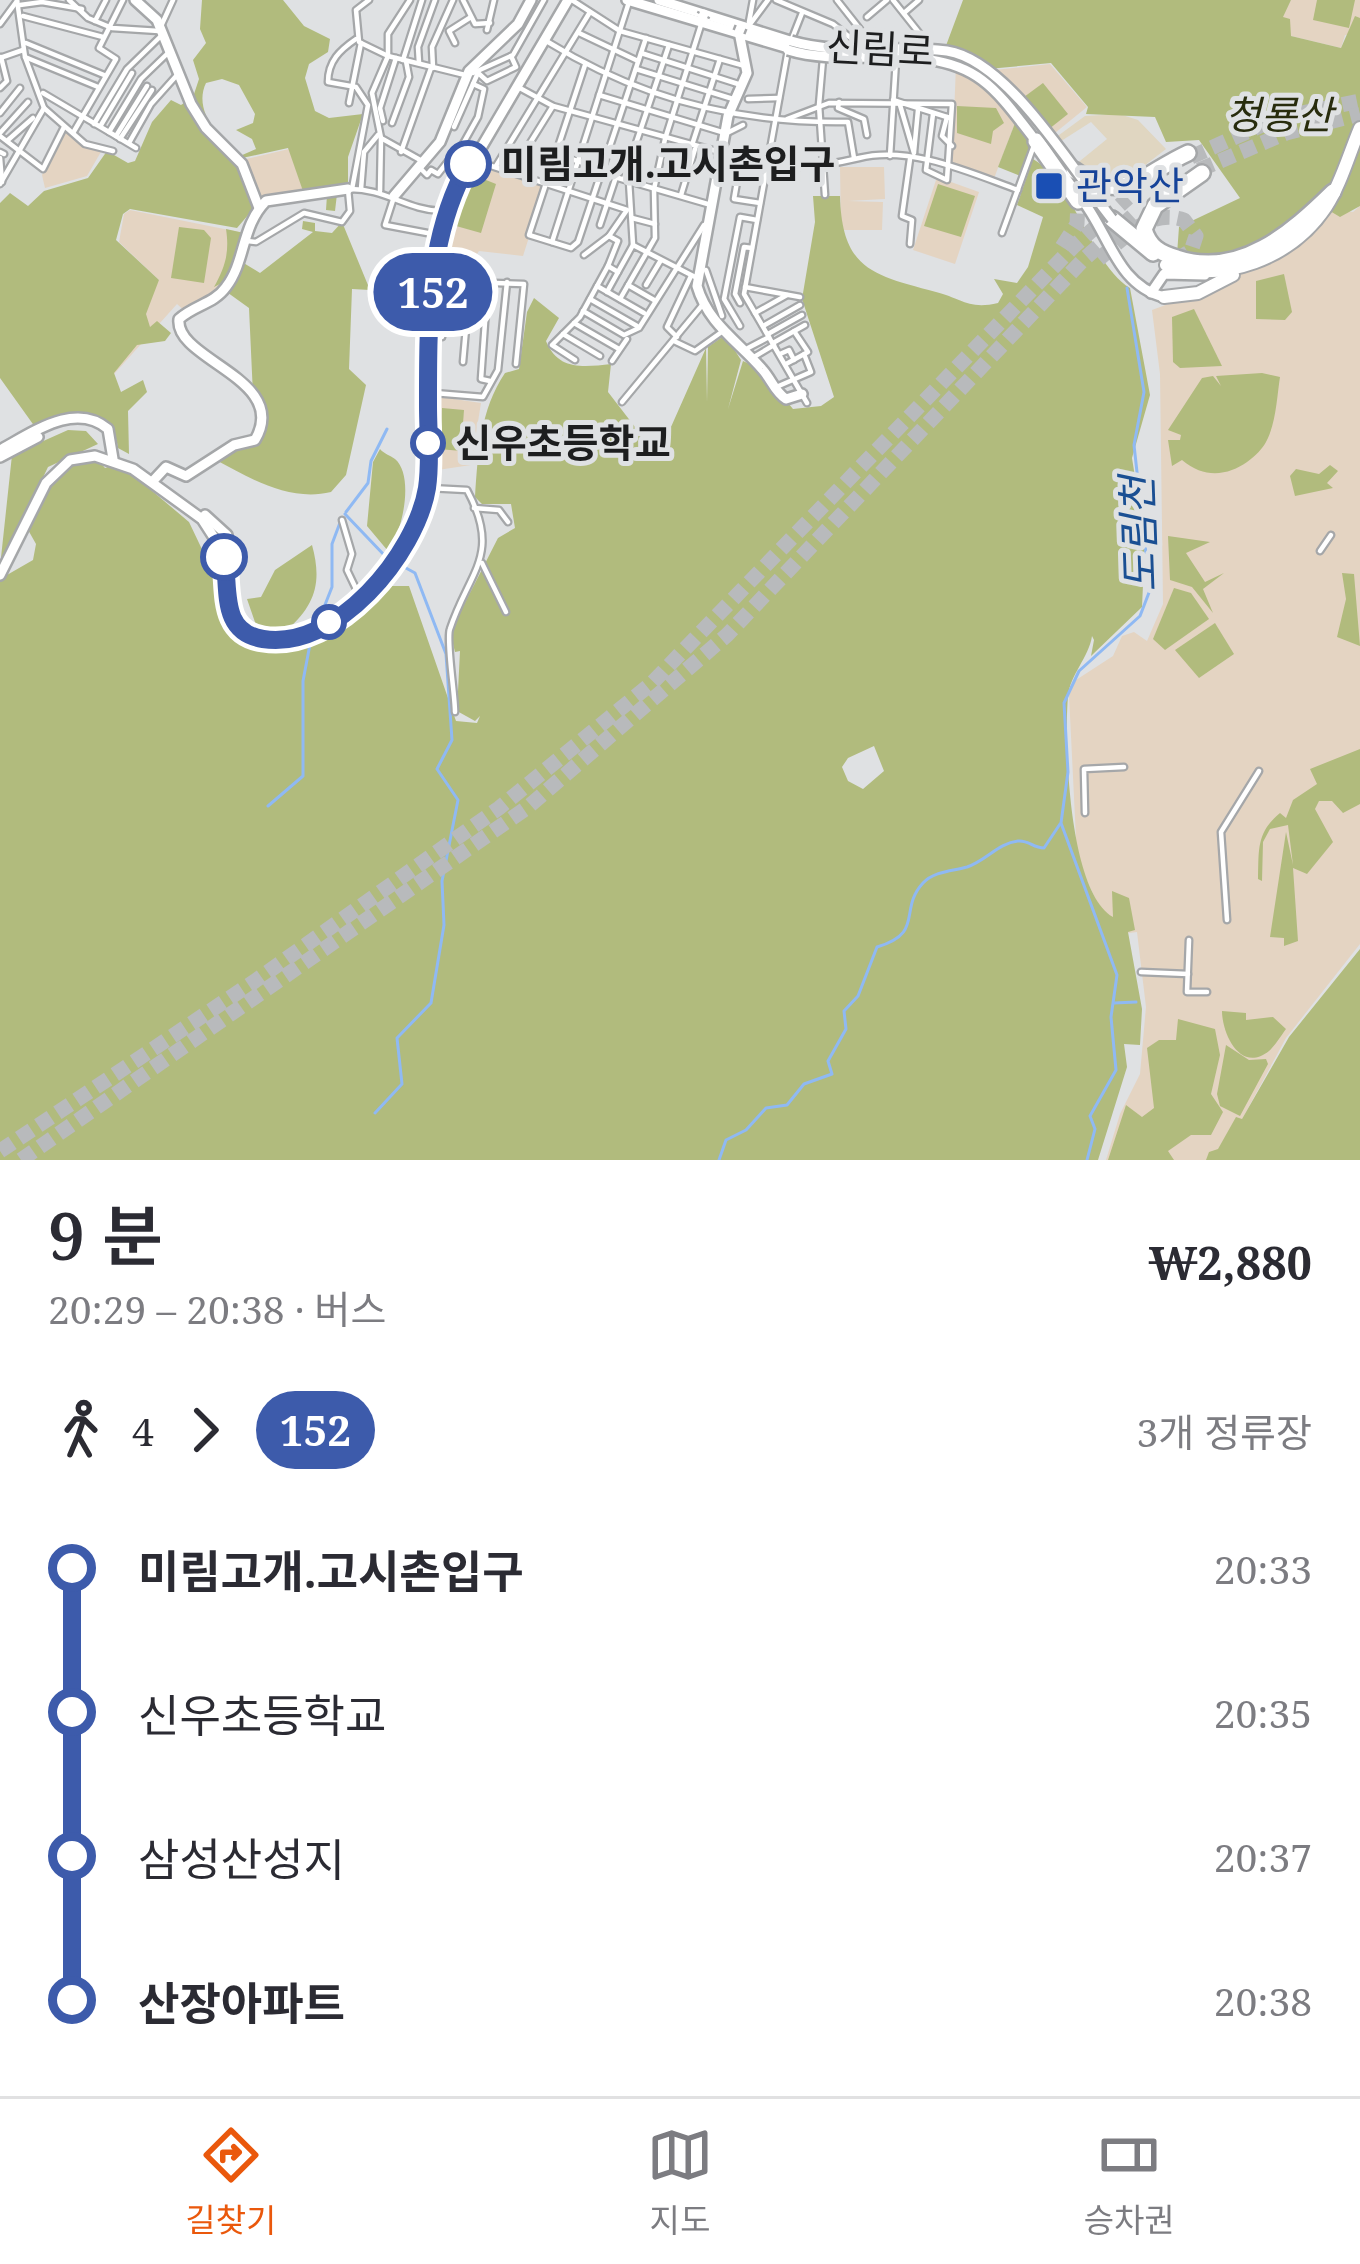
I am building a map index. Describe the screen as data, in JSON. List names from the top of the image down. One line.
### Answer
{"streets":{"main road":["신림로"]},"water":["도림천"],"parks":["청룡산"],"places":{"other":["미림고개.고시촌입구","신우초등학교"],"transit":["관악산"]},"lines":["bus line 152"],"page":{"on_map":"152","heading":["9 분","20:29 – 20:38 · 버스","₩2,880"],"legs":["4","152","3개 정류장"],"list":[{"name":"미림고개.고시촌입구","value":"20:33"},{"name":"신우초등학교","value":"20:35"},{"name":"삼성산성지","value":"20:37"},{"name":"산장아파트","value":"20:38"}],"tabs":["길찾기","지도","승차권"]}}
